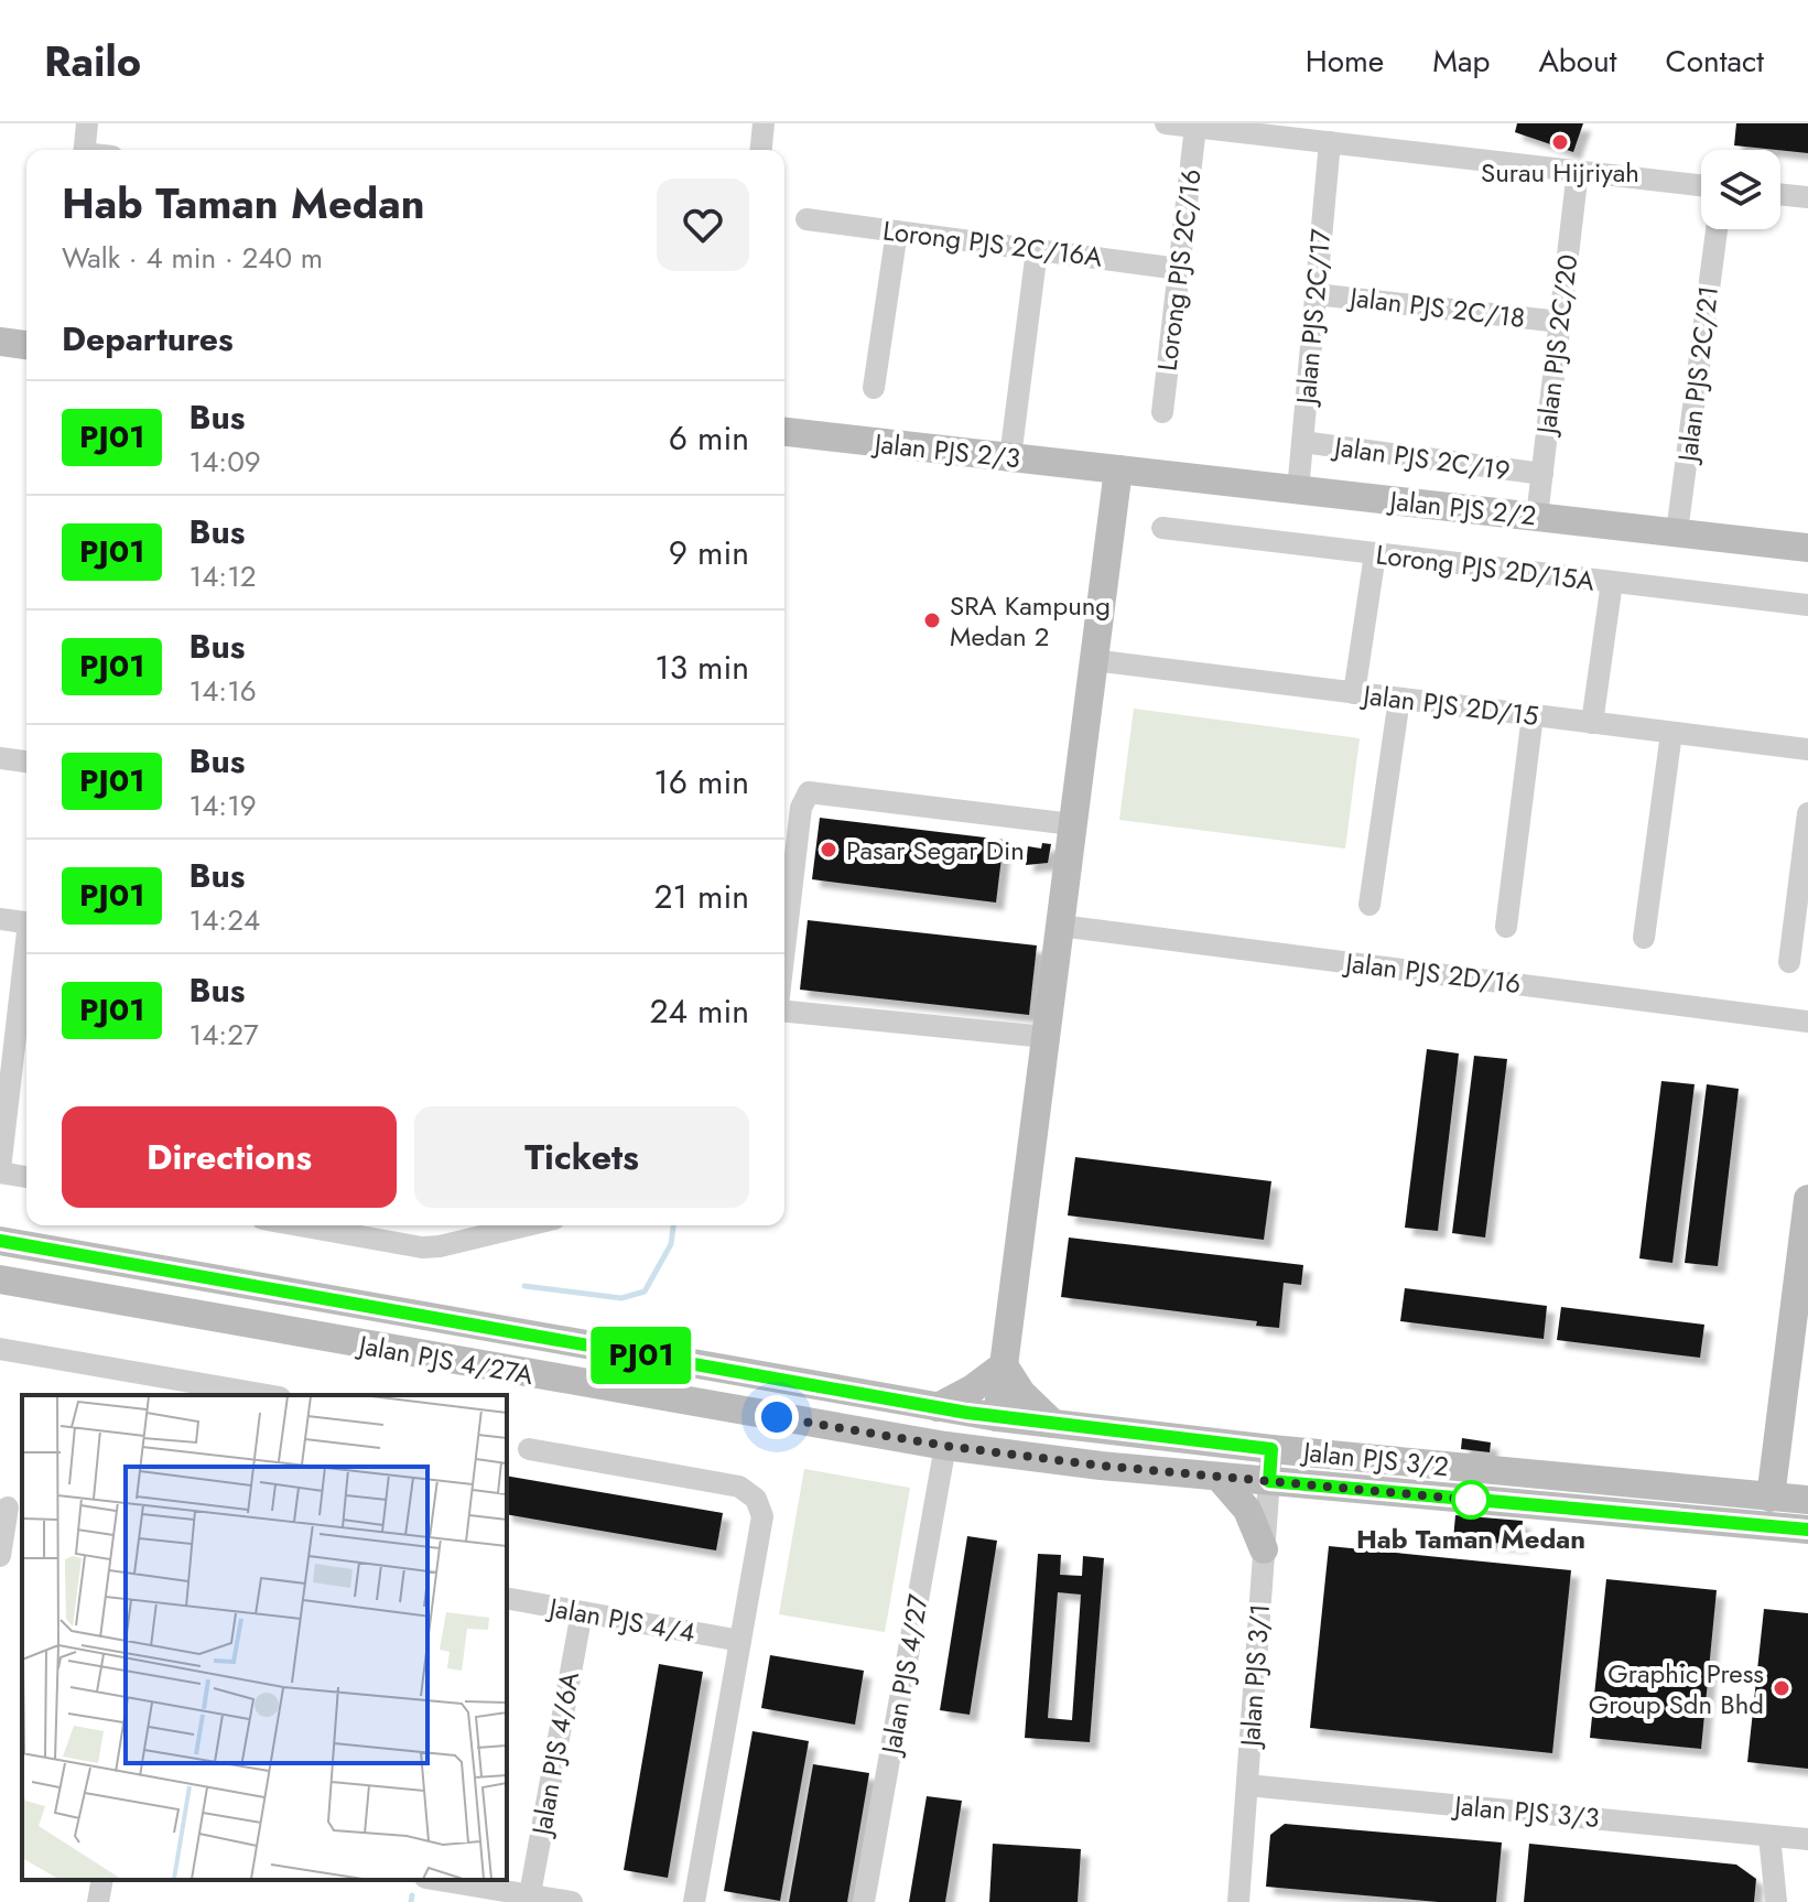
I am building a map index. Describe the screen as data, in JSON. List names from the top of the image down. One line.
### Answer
{"streets":{"main road":["Jalan PJS 2/3","Jalan PJS 2/2","Jalan PJS 4/27A","Jalan PJS 3/2"],"street":["Lorong PJS 2C/16A","Lorong PJS 2C/16","Jalan PJS 2C/18","Jalan PJS 2C/17","Jalan PJS 2C/20","Jalan PJS 2C/21","Jalan PJS 2C/19","Lorong PJS 2D/15A","Jalan PJS 2D/15","Jalan PJS 2D/16","Jalan PJS 4/4","Jalan PJS 4/27","Jalan PJS 3/1","Jalan PJS 4/6A","Jalan PJS 3/3"]},"crossings":[["Lorong PJS 2C/16A","Lorong PJS 2C/16"],["Jalan PJS 2C/18","Jalan PJS 2C/17"],["Jalan PJS 2C/18","Jalan PJS 2C/20"],["Jalan PJS 2C/17","Jalan PJS 2C/19"],["Jalan PJS 2C/17","Jalan PJS 2/2"],["Jalan PJS 2C/20","Jalan PJS 2C/19"],["Jalan PJS 2C/20","Jalan PJS 2/2"],["Jalan PJS 2C/21","Jalan PJS 2/2"],["Jalan PJS 2/3","Jalan PJS 2/2"],["Jalan PJS 4/27A","Jalan PJS 3/2"],["Jalan PJS 4/27A","Jalan PJS 4/27"],["Jalan PJS 3/2","Jalan PJS 4/27"],["Jalan PJS 3/2","Jalan PJS 3/1"],["Jalan PJS 4/4","Jalan PJS 4/6A"],["Jalan PJS 3/1","Jalan PJS 3/3"]],"places":["Surau Hijriyah","SRA Kampung Medan 2","Pasar Segar Din","Hab Taman Medan","Graphic Press Group Sdn Bhd"],"lines":["bus line PJ01"],"page":{"header":"Railo","nav":["Home","Map","About","Contact"],"on_map":"PJ01","heading":[["Hab Taman Medan","Walk · 4 min · 240 m"],"Departures"],"list":[{"mark":"PJ01","name":"Bus","note":"14:09","value":"6 min"},{"mark":"PJ01","name":"Bus","note":"14:12","value":"9 min"},{"mark":"PJ01","name":"Bus","note":"14:16","value":"13 min"},{"mark":"PJ01","name":"Bus","note":"14:19","value":"16 min"},{"mark":"PJ01","name":"Bus","note":"14:24","value":"21 min"},{"mark":"PJ01","name":"Bus","note":"14:27","value":"24 min"}],"buttons":["Directions","Tickets"]}}
